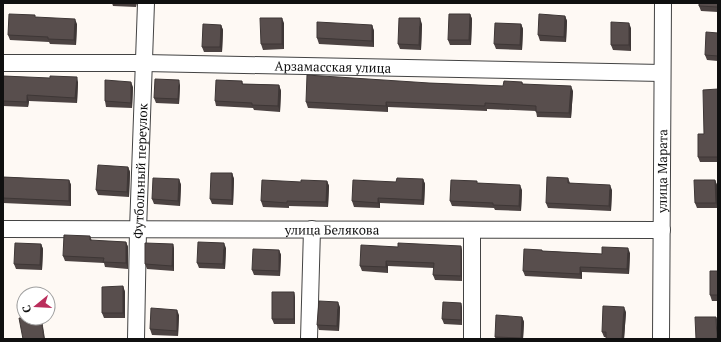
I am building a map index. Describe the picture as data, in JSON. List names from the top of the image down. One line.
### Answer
{"streets":{"street":["Арзамасская улица","Футбольный переулок","улица Марата","улица Белякова"]},"crossings":[["Арзамасская улица","Футбольный переулок"],["Арзамасская улица","улица Марата"],["Футбольный переулок","улица Белякова"],["улица Марата","улица Белякова"]],"north":"left"}
